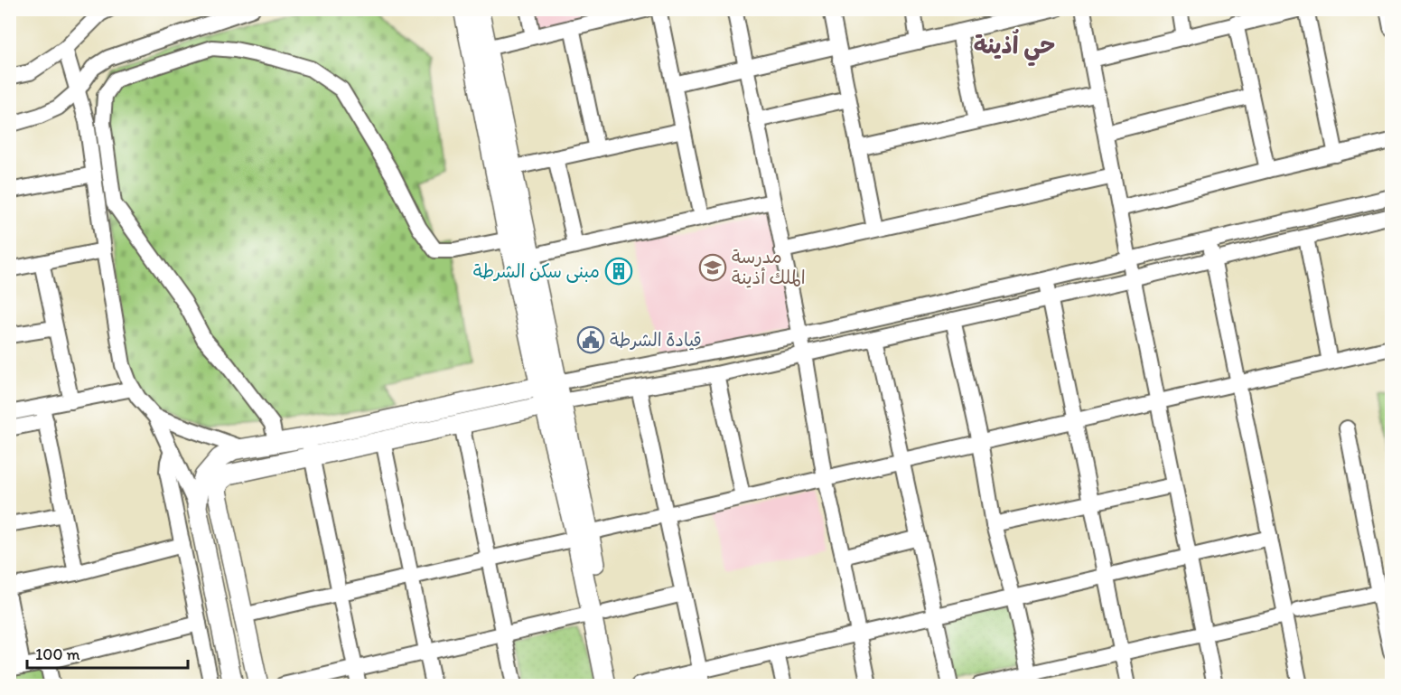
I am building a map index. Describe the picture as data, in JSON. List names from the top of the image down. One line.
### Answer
{"districts":["حي اُذينة"],"places":{"school or university":["مدرسة الملك أذينة"],"building":["مبنى سكن الشرطة"],"public building":["قيادة الشرطة"]},"scale_bar":"100 m"}
